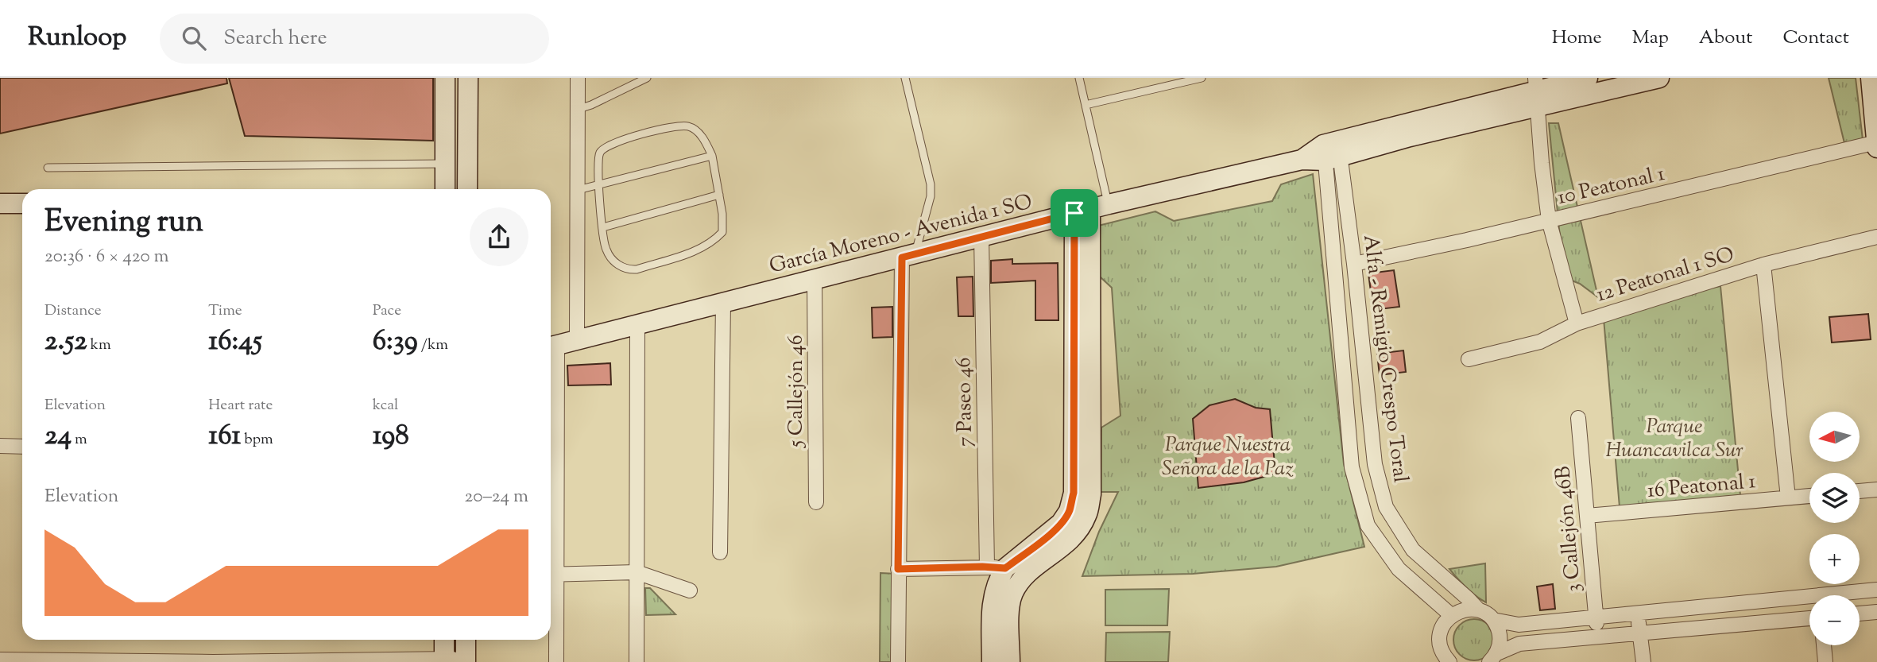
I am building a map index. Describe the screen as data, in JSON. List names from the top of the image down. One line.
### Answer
{"streets":{"street":["10 Peatonal 1","García Moreno - Avenida 1 SO","12 Peatonal 1 SO","Alfa - Remigio Crespo Toral","5 Callejón 46","7 Paseo 46","16 Peatonal 1","3 Callejón 46B"]},"crossings":[["10 Peatonal 1","Alfa - Remigio Crespo Toral"],["García Moreno - Avenida 1 SO","Alfa - Remigio Crespo Toral"],["García Moreno - Avenida 1 SO","5 Callejón 46"],["García Moreno - Avenida 1 SO","7 Paseo 46"],["16 Peatonal 1","3 Callejón 46B"]],"parks":["Parque Huancavilca Sur","Parque Nuestra Señora de la Paz"],"north":"left","page":{"header":"Runloop","search":"Search here","nav":["Home","Map","About","Contact"],"heading":["Evening run","20:36 · 6 × 420 m"],"stats":[["Distance","2.52 km"],["Time","16:45"],["Pace","6:39 /km"],["Elevation","24 m"],["Heart rate","161 bpm"],["kcal","198"]],"map_buttons":["+","−"],"chart":["Elevation","20–24 m"]}}
